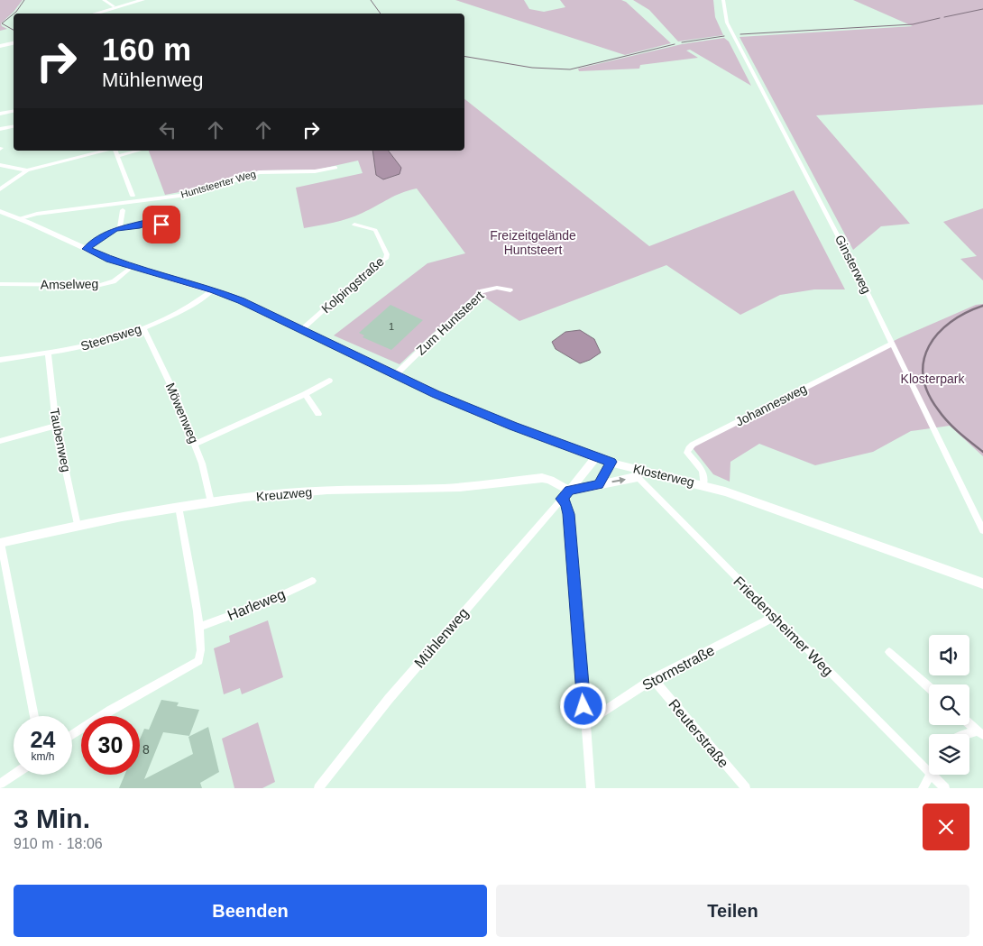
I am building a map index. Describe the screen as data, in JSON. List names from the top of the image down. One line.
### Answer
{"streets":{"street":["Huntsteerter Weg","Ginsterweg","Amselweg","Kolpingstraße","Zum Huntsteert","Steensweg","Johannesweg","Möwenweg","Taubenweg","Klosterweg","Kreuzweg","Harleweg","Friedensheimer Weg","Mühlenweg","Stormstraße","Reuterstraße"]},"crossings":[["Huntsteerter Weg","Klosterweg"],["Ginsterweg","Johannesweg"],["Amselweg","Klosterweg"],["Kolpingstraße","Klosterweg"],["Zum Huntsteert","Klosterweg"],["Steensweg","Möwenweg"],["Steensweg","Taubenweg"],["Steensweg","Klosterweg"],["Johannesweg","Klosterweg"],["Möwenweg","Kreuzweg"],["Taubenweg","Kreuzweg"],["Klosterweg","Friedensheimer Weg"],["Klosterweg","Mühlenweg"],["Kreuzweg","Mühlenweg"],["Friedensheimer Weg","Stormstraße"],["Stormstraße","Reuterstraße"]],"parks":["Freizeitgelände Huntsteert","Klosterpark"],"house_numbers":["1","8"],"page":{"turn":["160 m","Mühlenweg"],"speed":"24 km/h","limit":"30","heading":["3 Min.","910 m · 18:06"],"buttons":["Beenden","Teilen"]}}
